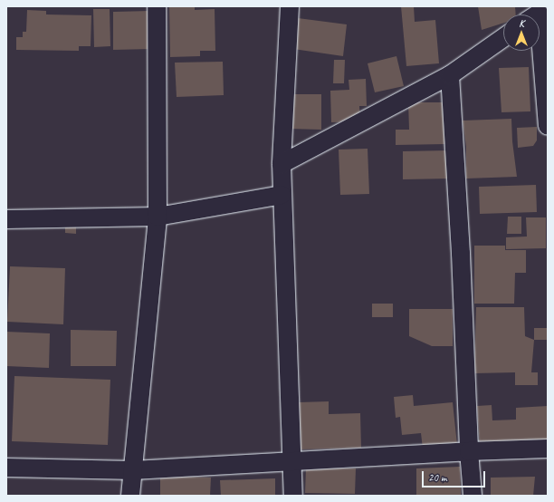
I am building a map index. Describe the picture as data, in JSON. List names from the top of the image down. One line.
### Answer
{"scale_bar":"20 m","north":"top"}
